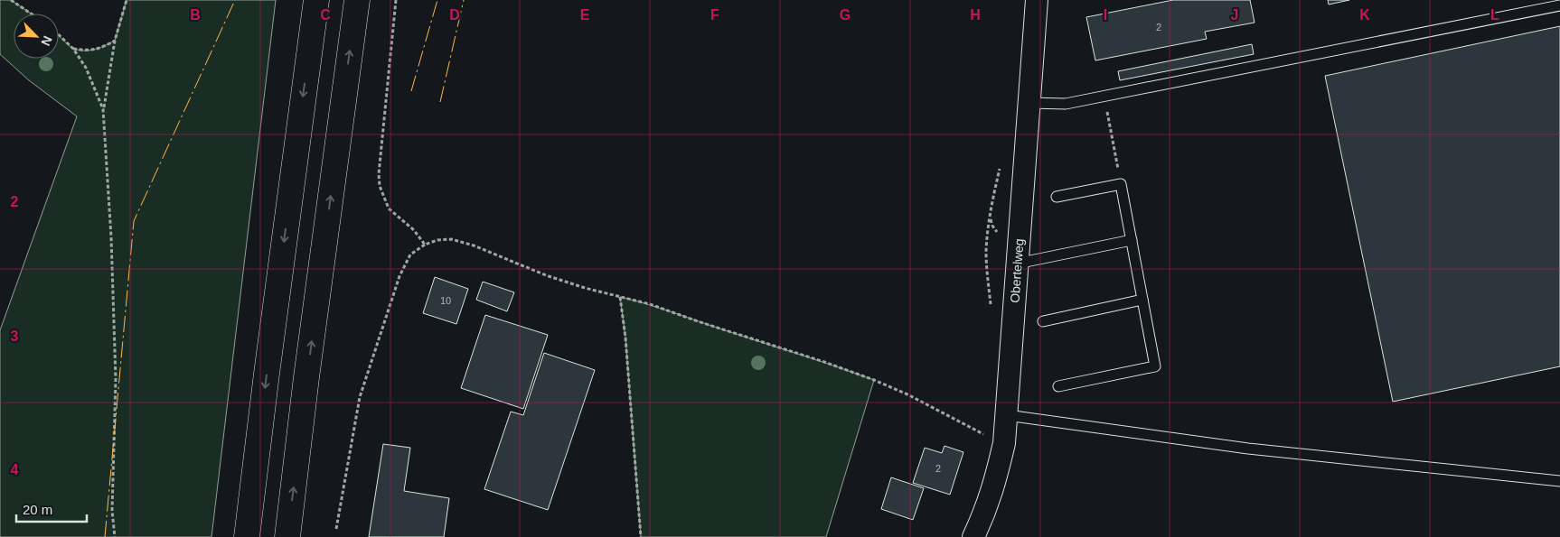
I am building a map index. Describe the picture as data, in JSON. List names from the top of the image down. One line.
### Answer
{"streets":{"street":["Obertelweg"]},"house_numbers":["2","10","2"],"scale_bar":"20 m","north":"bottom right","grid":{"columns":["B","C","D","E","F","G","H","I","J","K","L"],"rows":["2","3","4"]}}
